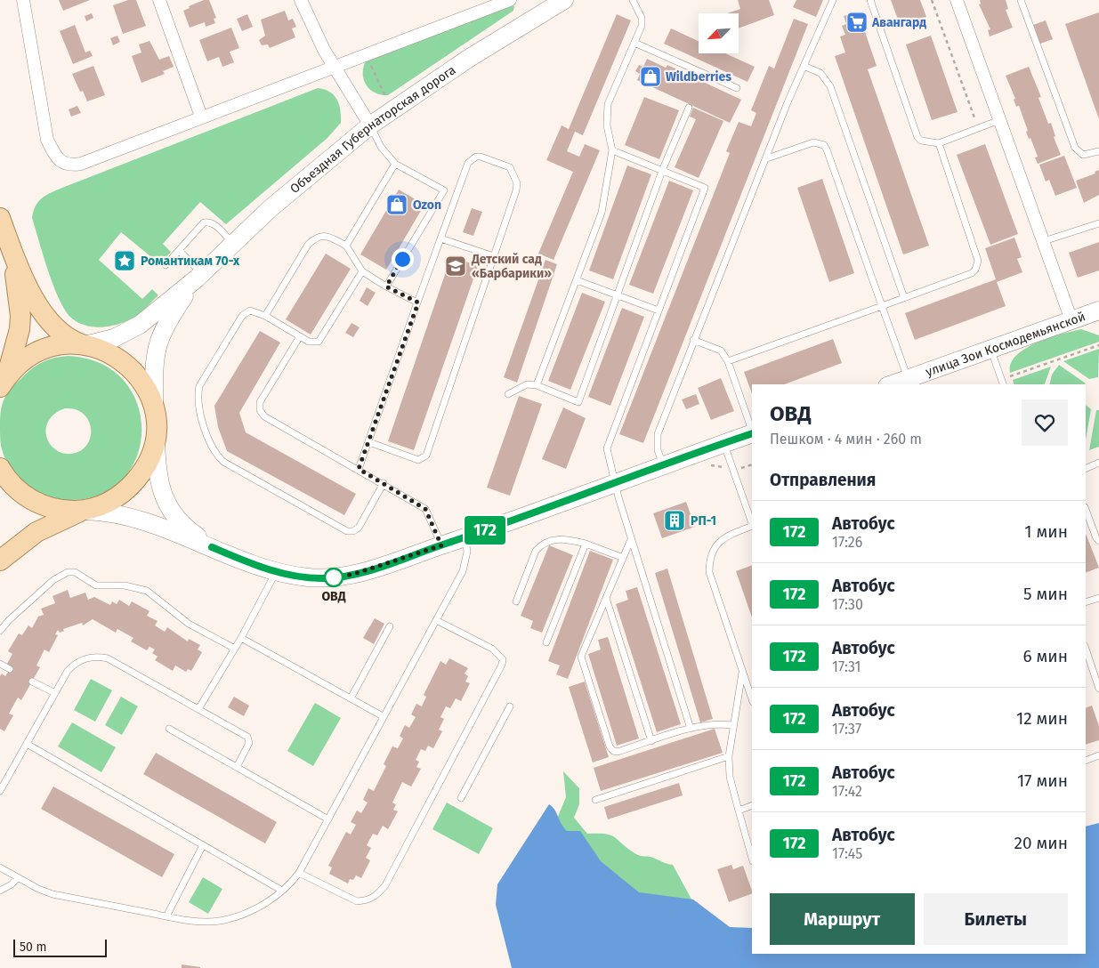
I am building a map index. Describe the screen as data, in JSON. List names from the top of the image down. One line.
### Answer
{"streets":{"street":["Объездная Губернаторская дорога","улица Зои Космодемьянской"]},"places":{"supermarket":["Авангард"],"shop":["Wildberries","Ozon"],"place":["Романтикам 70-х"],"school or university":["Детский сад «Барбарики»"],"building":["РП-1"],"other":["ОВД"]},"lines":["bus line 172"],"scale_bar":"50 m","north":"bottom left","page":{"on_map":"172","heading":[["ОВД","Пешком · 4 мин · 260 m"],"Отправления"],"list":[{"mark":"172","name":"Автобус","note":"17:26","value":"1 мин"},{"mark":"172","name":"Автобус","note":"17:30","value":"5 мин"},{"mark":"172","name":"Автобус","note":"17:31","value":"6 мин"},{"mark":"172","name":"Автобус","note":"17:37","value":"12 мин"},{"mark":"172","name":"Автобус","note":"17:42","value":"17 мин"},{"mark":"172","name":"Автобус","note":"17:45","value":"20 мин"}],"buttons":["Маршрут","Билеты"],"scale":"50 m"}}
